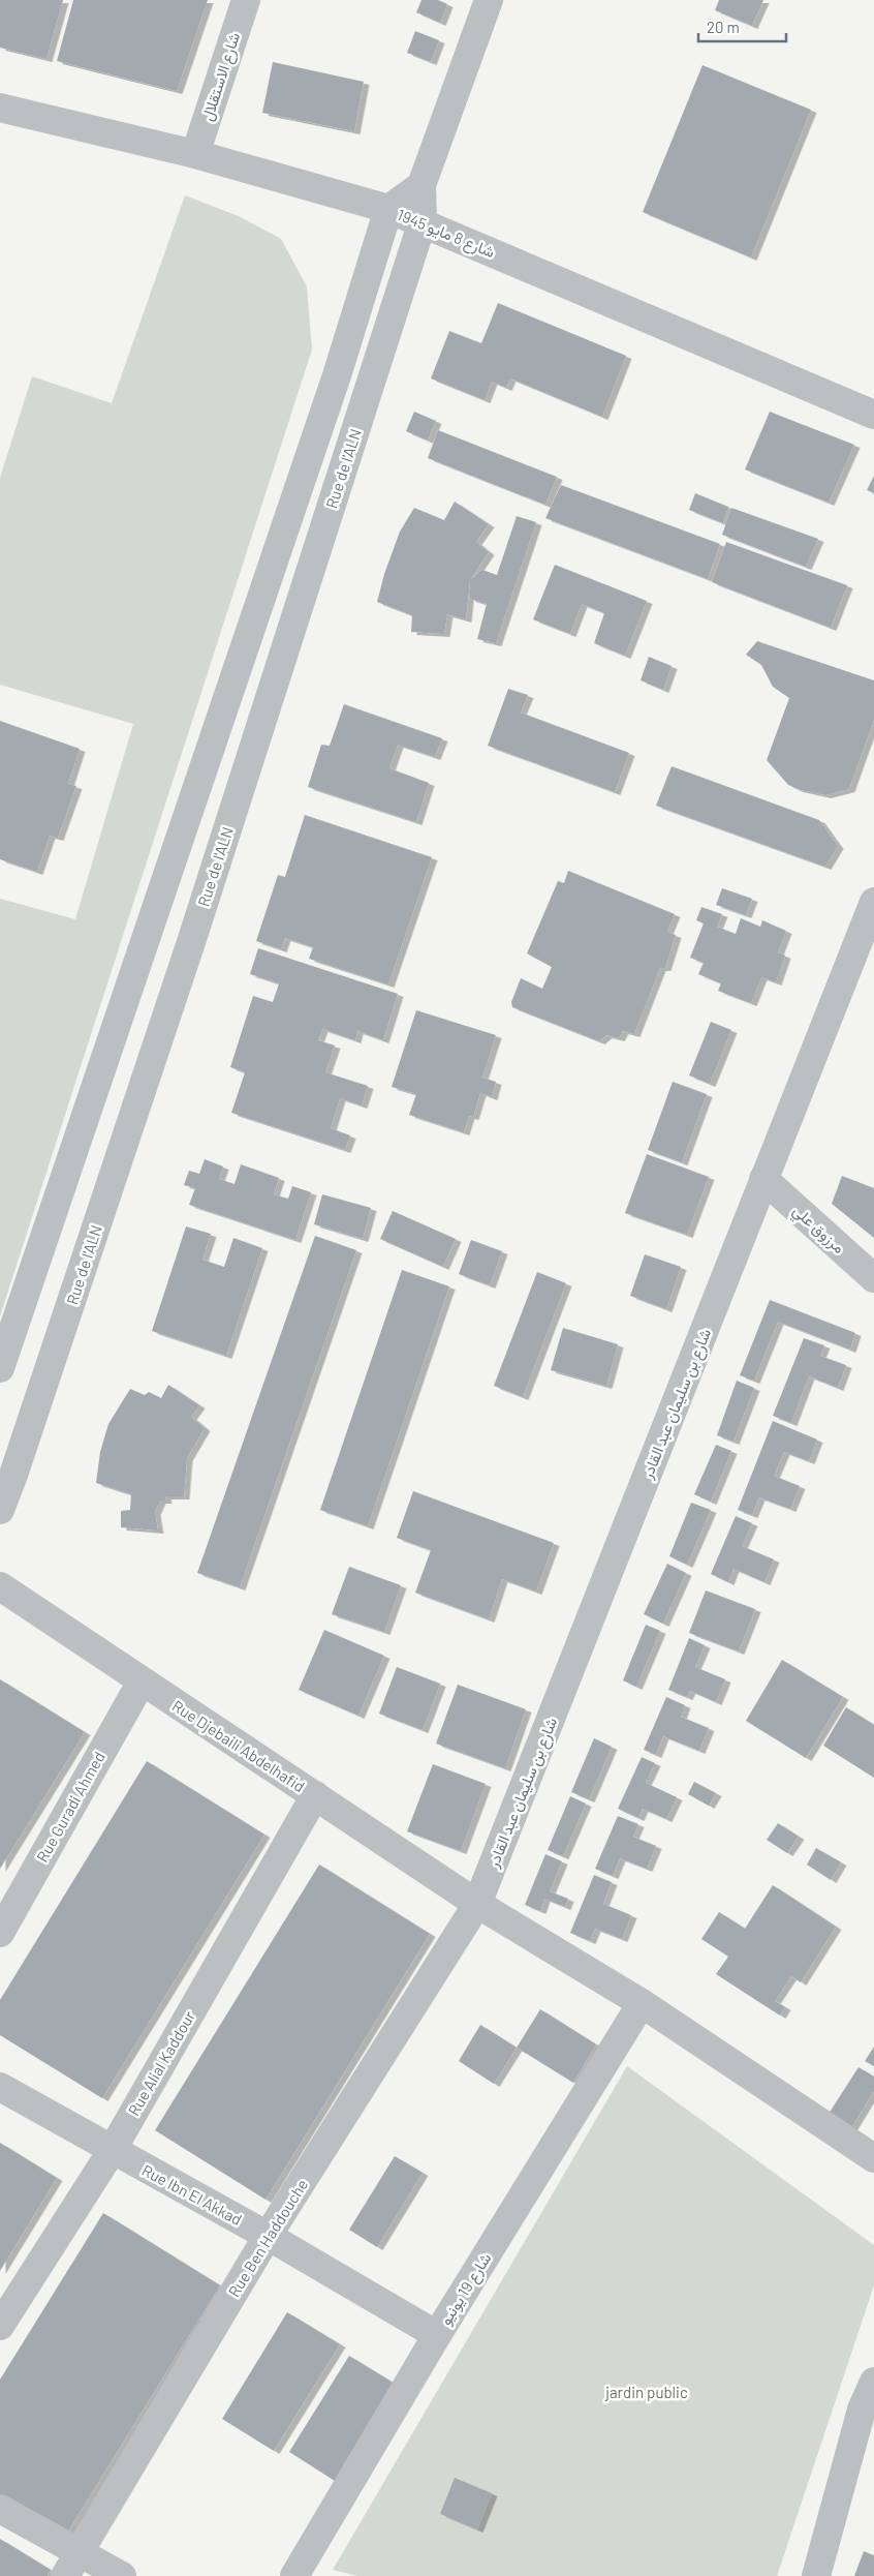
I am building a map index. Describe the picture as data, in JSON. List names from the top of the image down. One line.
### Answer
{"streets":{"street":["شارع الاستقلال","شارع 8 مايو 1945","Rue de l'ALN","مرزوق علي","شارع بن سليمان عبد القادر","Rue Djebaili Abdelhafid","Rue Guradi Ahmed","Rue Alial Kaddour","Rue Ibn El Akkad","Rue Ben Haddouche","شارع 19 يونيو"]},"crossings":[["شارع الاستقلال","شارع 8 مايو 1945"],["شارع 8 مايو 1945","Rue de l'ALN"],["مرزوق علي","شارع بن سليمان عبد القادر"],["شارع بن سليمان عبد القادر","Rue Djebaili Abdelhafid"],["شارع بن سليمان عبد القادر","Rue Ben Haddouche"],["Rue Djebaili Abdelhafid","Rue Guradi Ahmed"],["Rue Djebaili Abdelhafid","Rue Alial Kaddour"],["Rue Djebaili Abdelhafid","Rue Ben Haddouche"],["Rue Djebaili Abdelhafid","شارع 19 يونيو"],["Rue Alial Kaddour","Rue Ibn El Akkad"],["Rue Ibn El Akkad","Rue Ben Haddouche"],["Rue Ibn El Akkad","شارع 19 يونيو"]],"parks":["jardin public"],"scale_bar":"20 m"}
